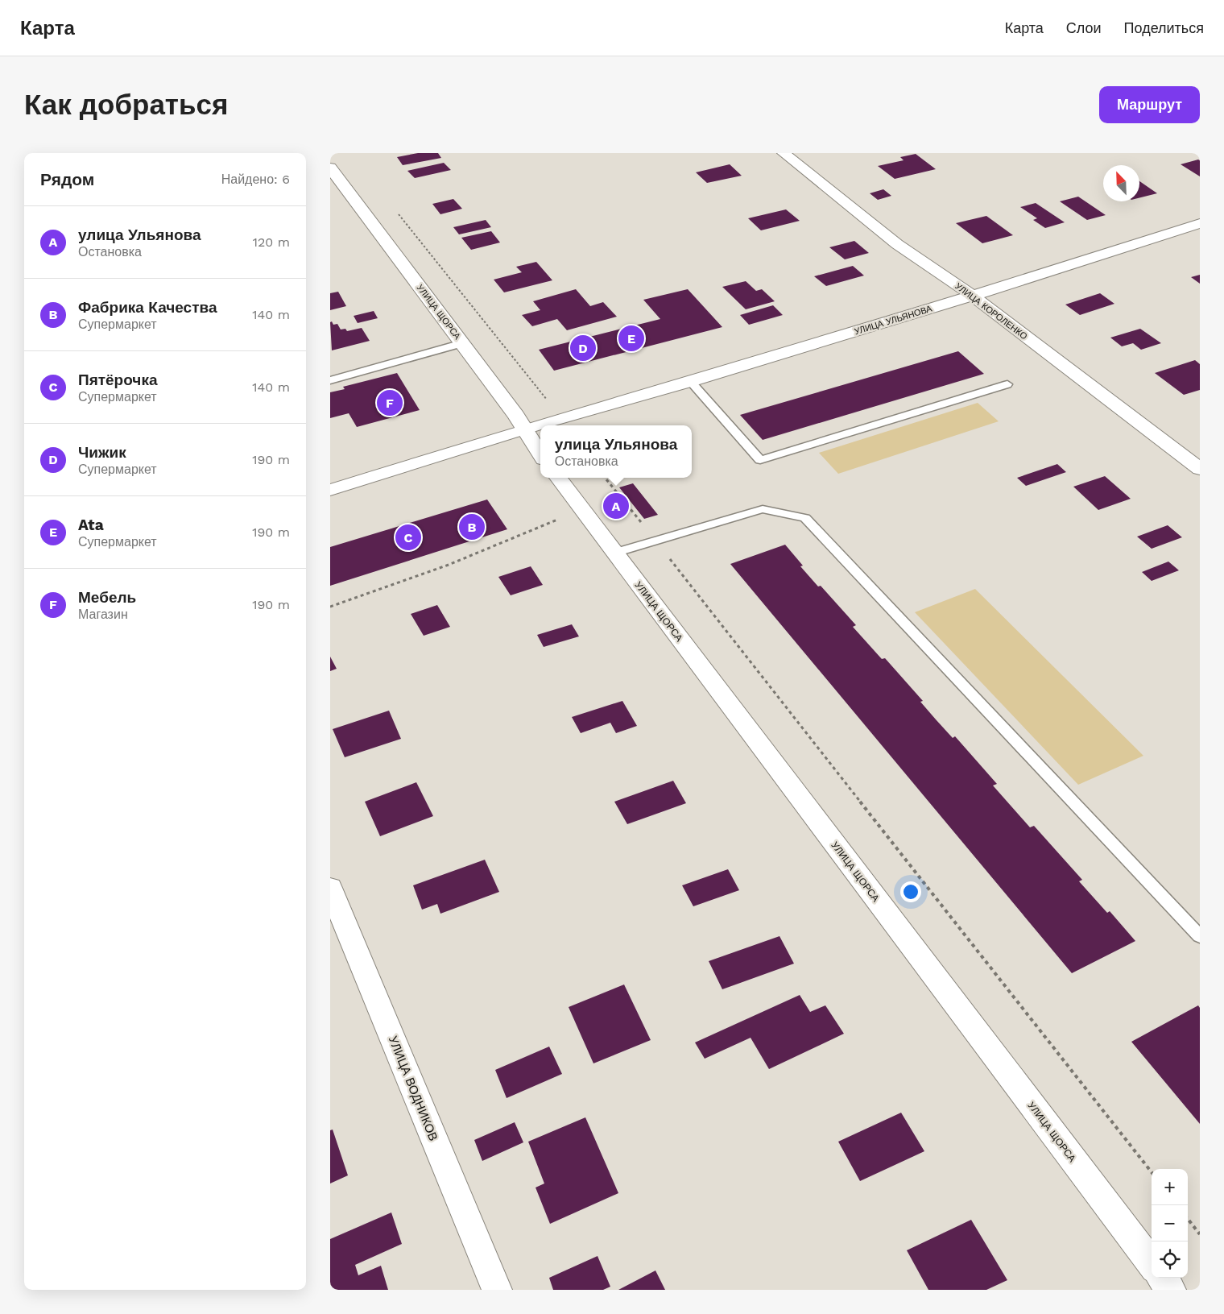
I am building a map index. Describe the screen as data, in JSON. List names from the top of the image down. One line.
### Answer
{"streets":{"street":["УЛИЦА КОРОЛЕНКО","УЛИЦА ЩОРСА","УЛИЦА УЛЬЯНОВА","УЛИЦА ВОДНИКОВ"]},"crossings":[["УЛИЦА КОРОЛЕНКО","УЛИЦА УЛЬЯНОВА"],["УЛИЦА ЩОРСА","УЛИЦА УЛЬЯНОВА"]],"north":"top left","page":{"header":"Карта","nav":["Карта","Слои","Поделиться"],"buttons":"Маршрут","title":"Как добраться","heading":["Рядом","Найдено: 6"],"list":[{"mark":"A","name":"улица Ульянова","note":"Остановка","value":"120 m"},{"mark":"B","name":"Фабрика Качества","note":"Супермаркет","value":"140 m"},{"mark":"C","name":"Пятёрочка","note":"Супермаркет","value":"140 m"},{"mark":"D","name":"Чижик","note":"Супермаркет","value":"190 m"},{"mark":"E","name":"Ata","note":"Супермаркет","value":"190 m"},{"mark":"F","name":"Мебель","note":"Магазин","value":"190 m"}],"pins":["E","D","F","A","B","C"],"popup":["улица Ульянова","Остановка"],"map_buttons":["+","−"]}}
